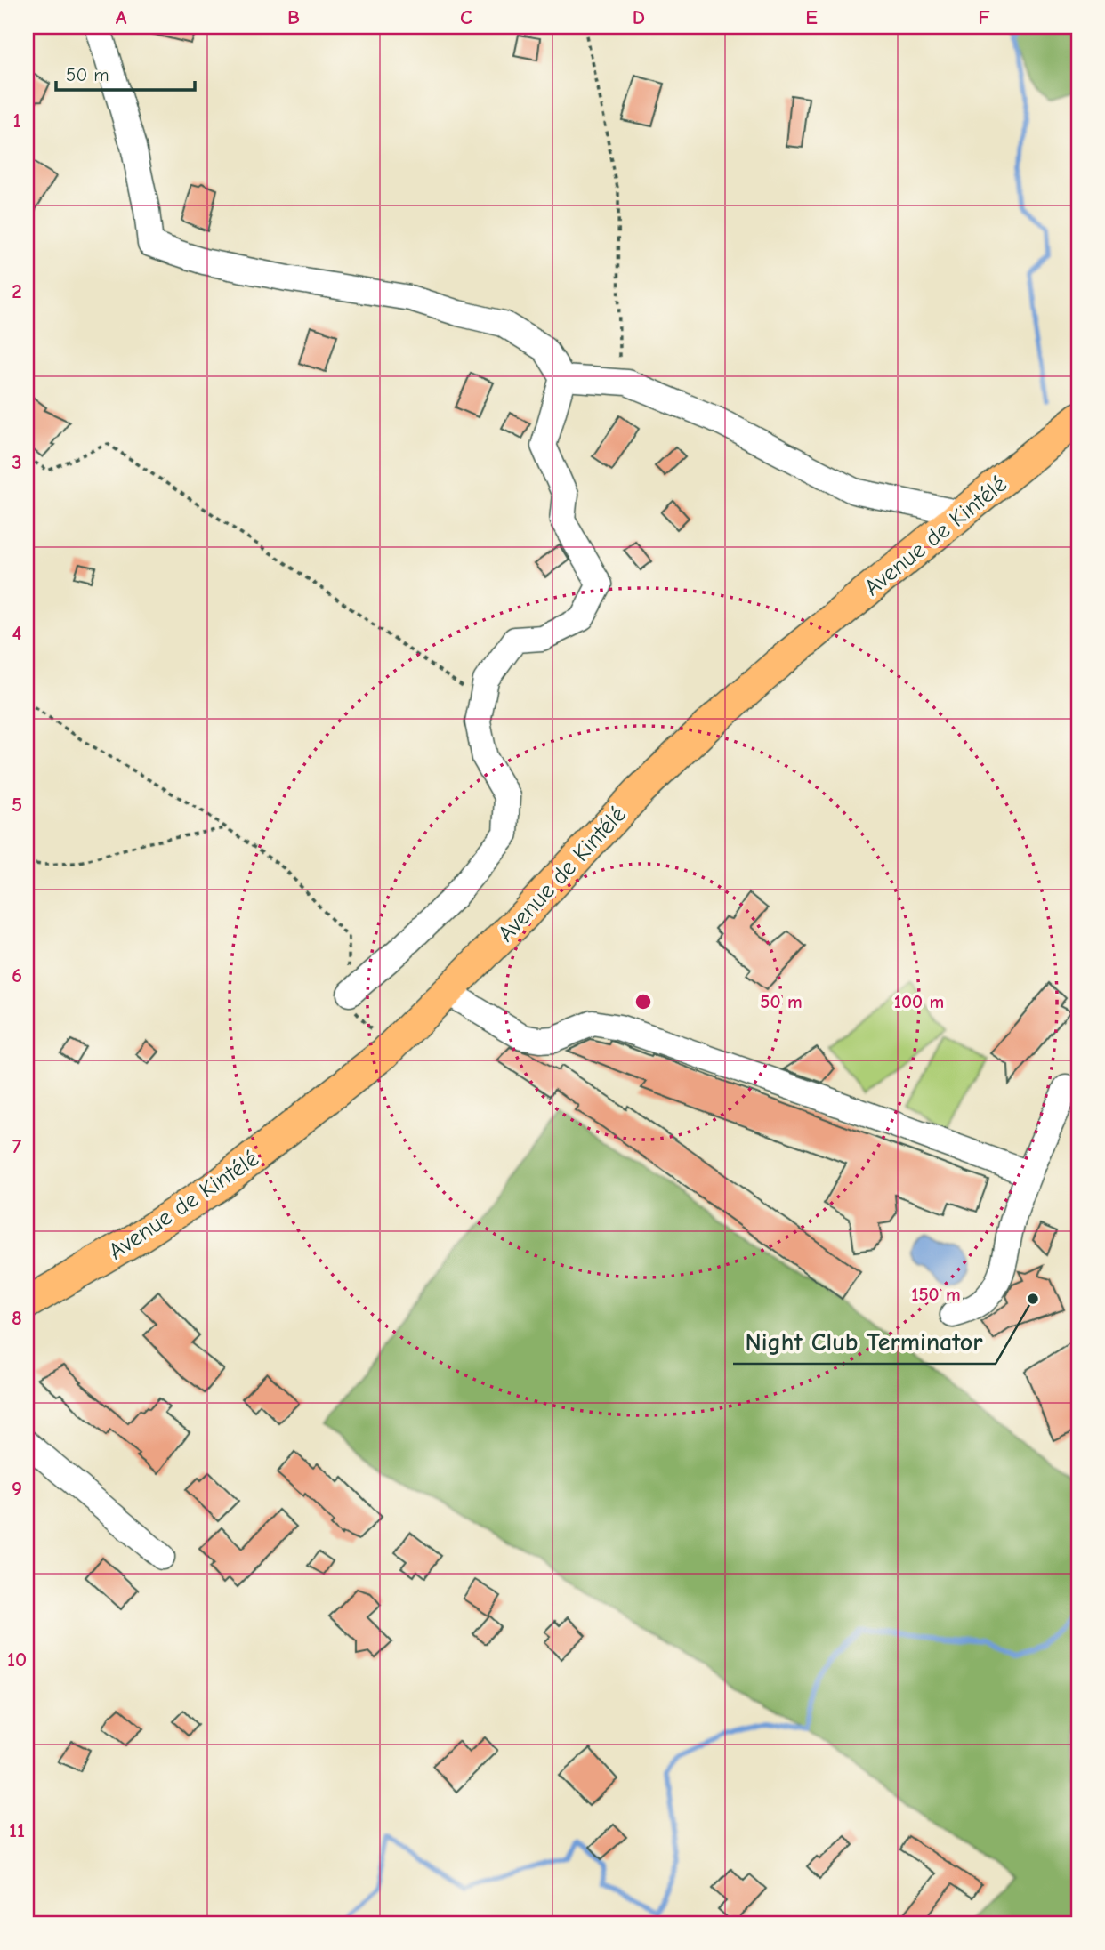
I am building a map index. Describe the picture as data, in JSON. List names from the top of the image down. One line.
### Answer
{"streets":{"main road":["Avenue de Kintélé"]},"places":["Night Club Terminator"],"scale_bar":"50 m","grid":{"columns":["A","B","C","D","E","F"],"rows":["1","2","3","4","5","6","7","8","9","10","11"]},"rings":["50 m","100 m","150 m"]}
